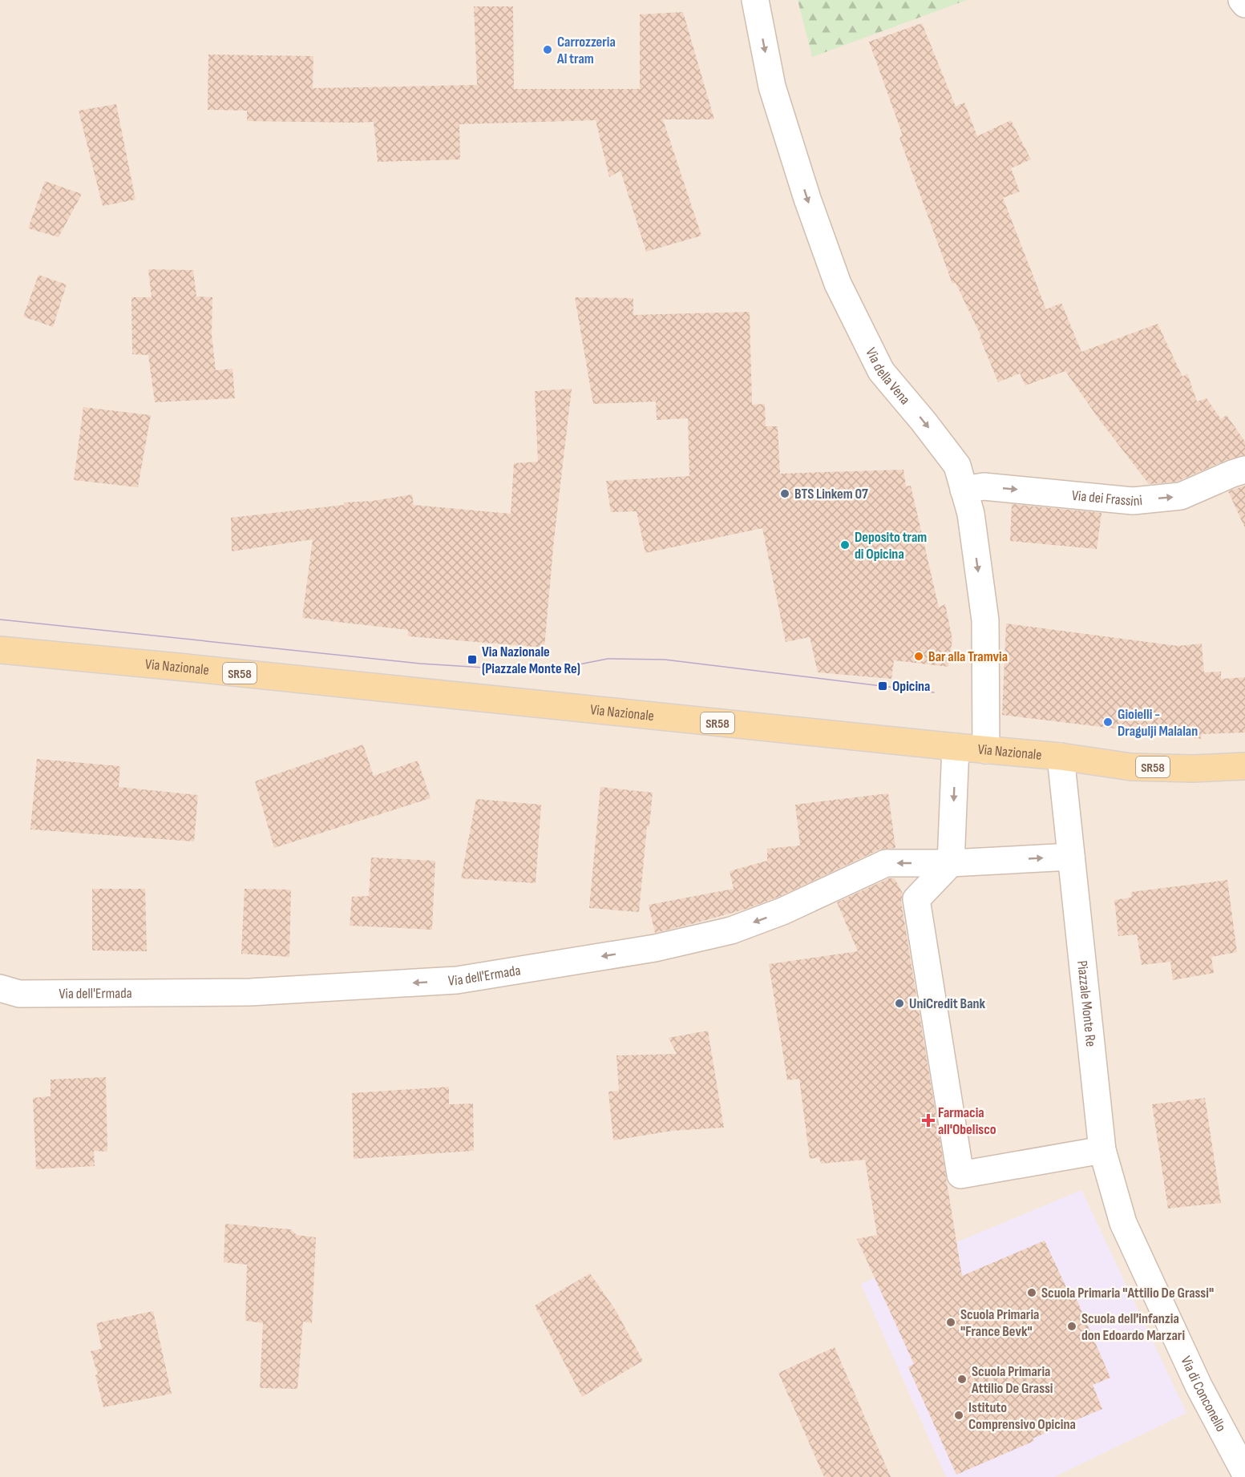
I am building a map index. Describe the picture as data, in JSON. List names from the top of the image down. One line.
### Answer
{"streets":{"main road":["Via Nazionale","SR58"],"street":["Via della Vena","Via dei Frassini","Via dell'Ermada","Piazzale Monte Re","Via di Conconello"]},"crossings":[["Via della Vena","Via dei Frassini"],["Via della Vena","Via Nazionale"],["Via Nazionale","Piazzale Monte Re"],["Via dell'Ermada","Piazzale Monte Re"],["Piazzale Monte Re","Via di Conconello"]],"one_way":["Via della Vena","Via dei Frassini"],"places":{"other":["Carrozzeria Al tram","BTS Linkem 07","Deposito tram di Opicina","Bar alla Tramvia","Gioielli - Dragulji Malalan","UniCredit Bank","Scuola Primaria \"Attilio De Grassi\"","Scuola Primaria \"France Bevk\"","Scuola dell'infanzia don Edoardo Marzari","Scuola Primaria Attilio De Grassi","Istituto Comprensivo Opicina"],"transit":["Via Nazionale (Piazzale Monte Re)","Opicina"],"health":["Farmacia all'Obelisco"]}}
